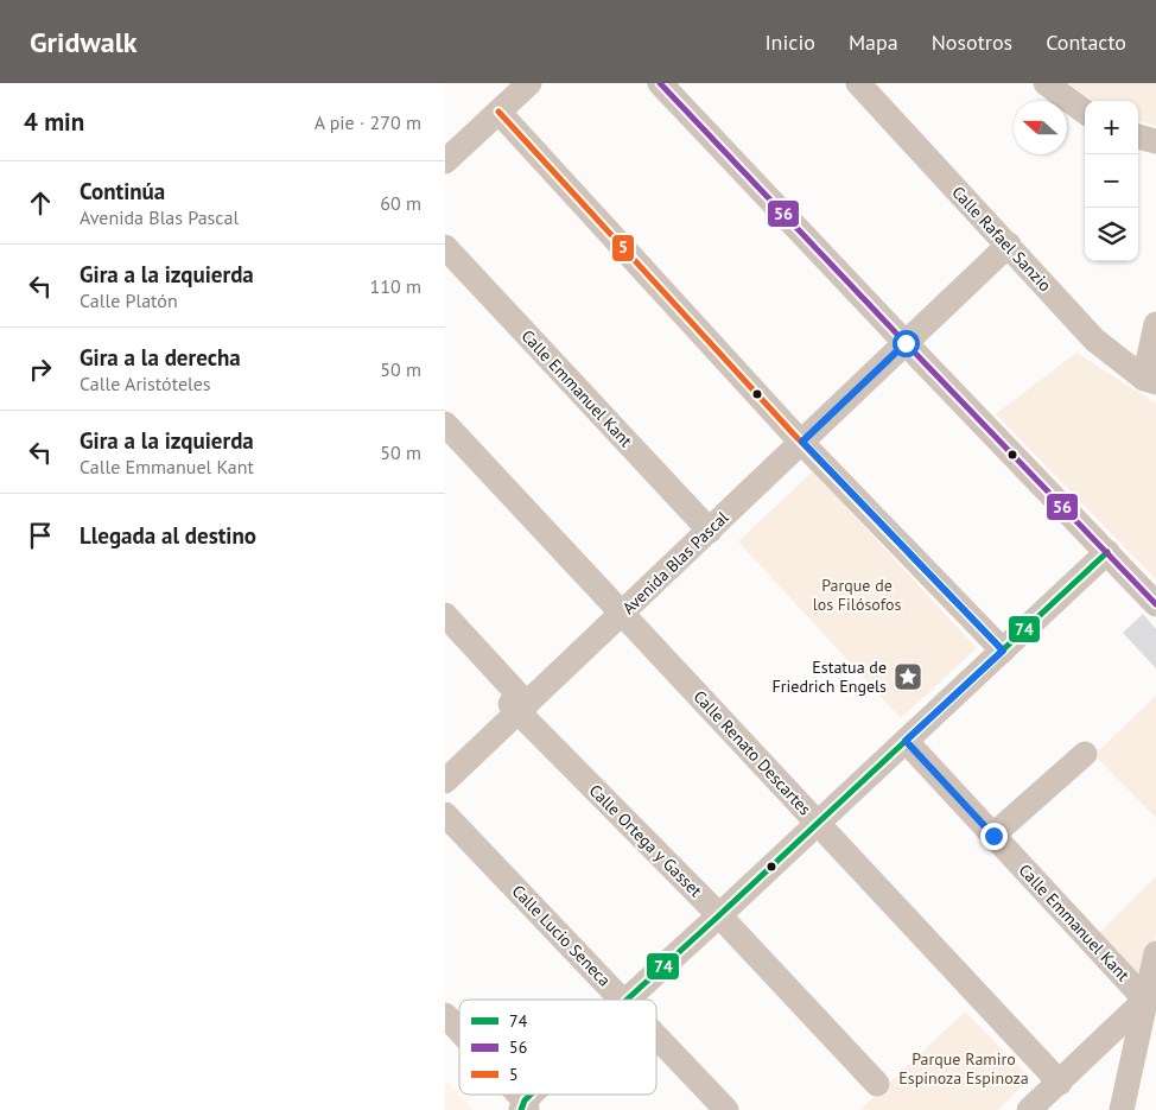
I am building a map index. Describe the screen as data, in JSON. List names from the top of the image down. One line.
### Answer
{"streets":{"street":["Calle Rafael Sanzio","Calle Emmanuel Kant","Avenida Blas Pascal","Calle Renato Descartes","Calle Ortega y Gasset","Calle Lucio Seneca"]},"crossings":[["Calle Rafael Sanzio","Avenida Blas Pascal"],["Calle Emmanuel Kant","Avenida Blas Pascal"],["Avenida Blas Pascal","Calle Renato Descartes"],["Avenida Blas Pascal","Calle Ortega y Gasset"]],"parks":["Parque de los Filósofos","Parque Ramiro Espinoza Espinoza"],"places":{"place":["Estatua de Friedrich Engels"]},"lines":["transit line 56","transit line 5","transit line 74"],"legend":["74","56","5"],"north":"left","page":{"header":"Gridwalk","nav":["Inicio","Mapa","Nosotros","Contacto"],"heading":["4 min","A pie · 270 m"],"map_buttons":["+","−"],"list":[["Continúa","Avenida Blas Pascal","60 m"],["Gira a la izquierda","Calle Platón","110 m"],["Gira a la derecha","Calle Aristóteles","50 m"],["Gira a la izquierda","Calle Emmanuel Kant","50 m"],"Llegada al destino"]}}
